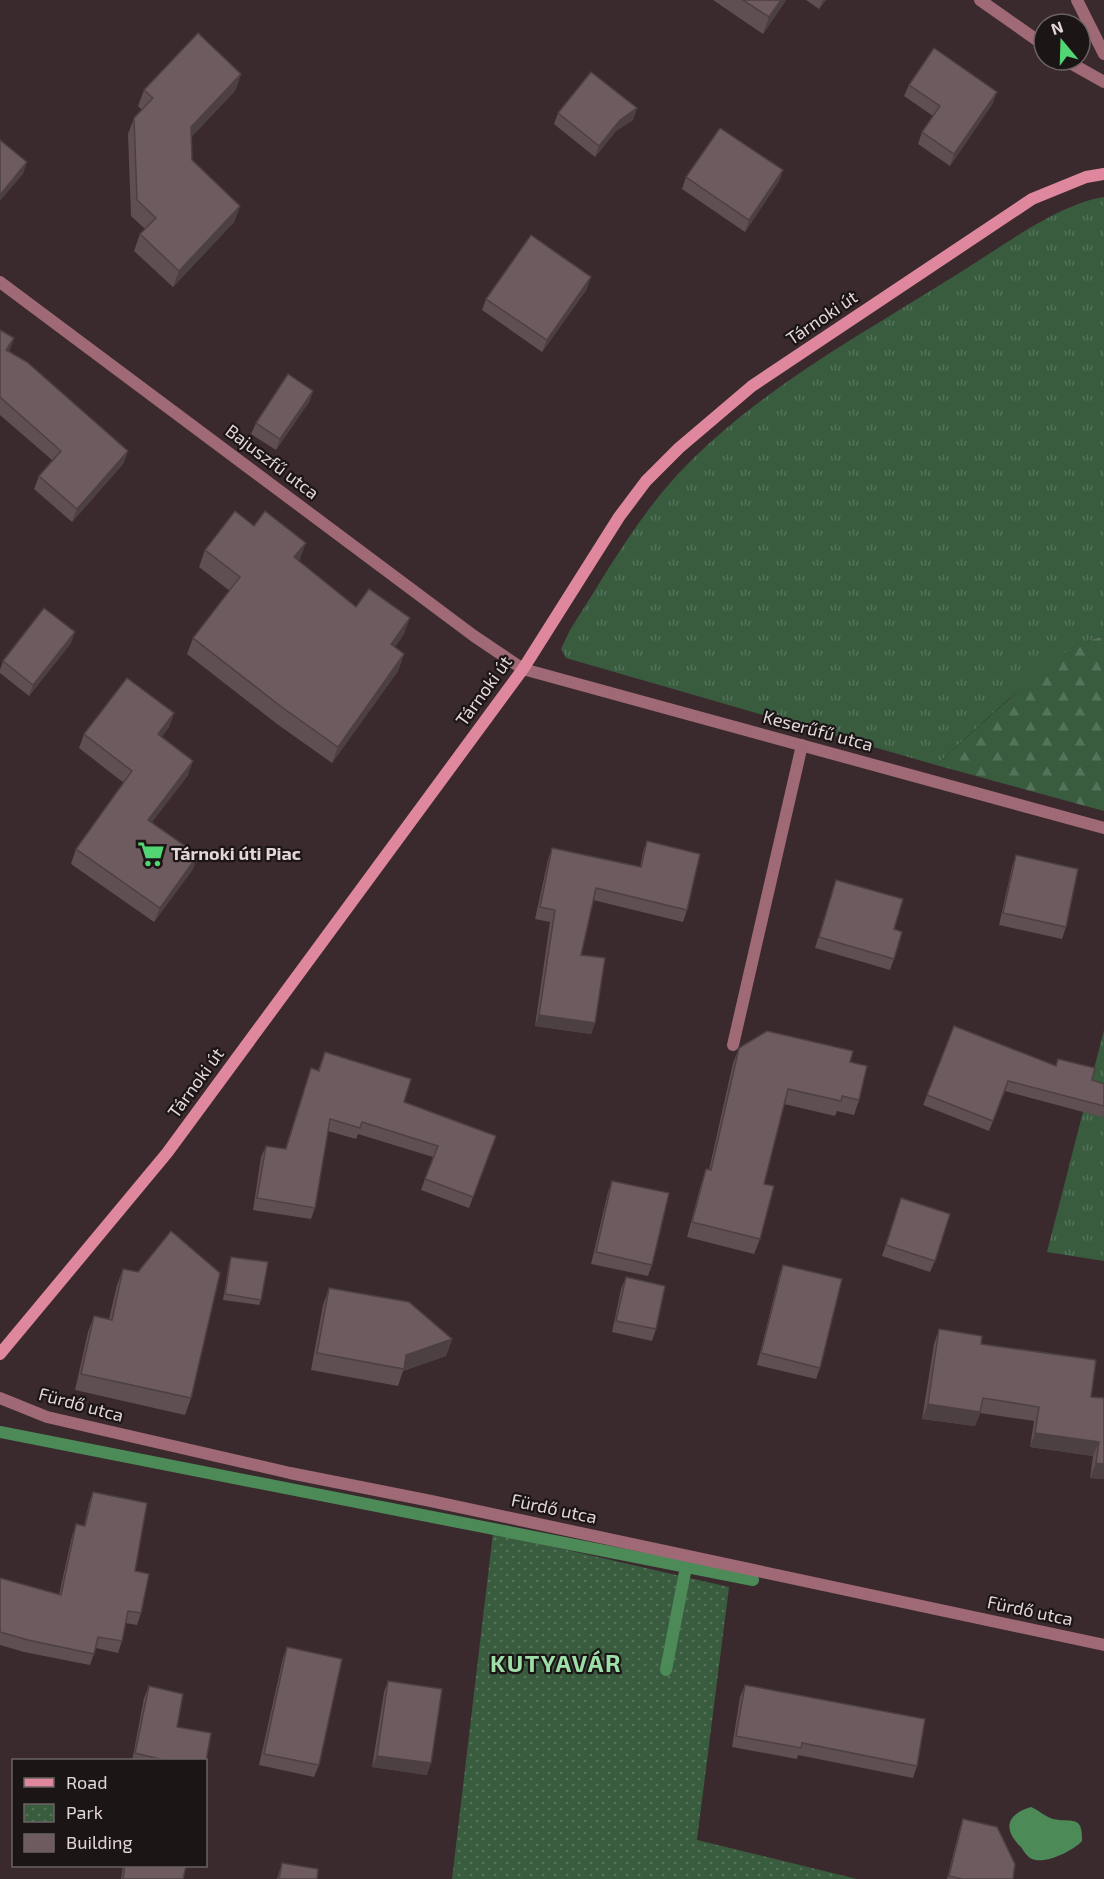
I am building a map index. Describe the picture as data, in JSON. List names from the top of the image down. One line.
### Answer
{"streets":{"street":["Tárnoki út","Bajuszfű utca","Keserűfű utca","Fürdő utca"]},"crossings":[["Tárnoki út","Bajuszfű utca"],["Tárnoki út","Keserűfű utca"],["Bajuszfű utca","Keserűfű utca"]],"districts":["KUTYAVÁR"],"places":{"supermarket":["Tárnoki úti Piac"]},"legend":["Road","Park","Building"],"north":"top"}
